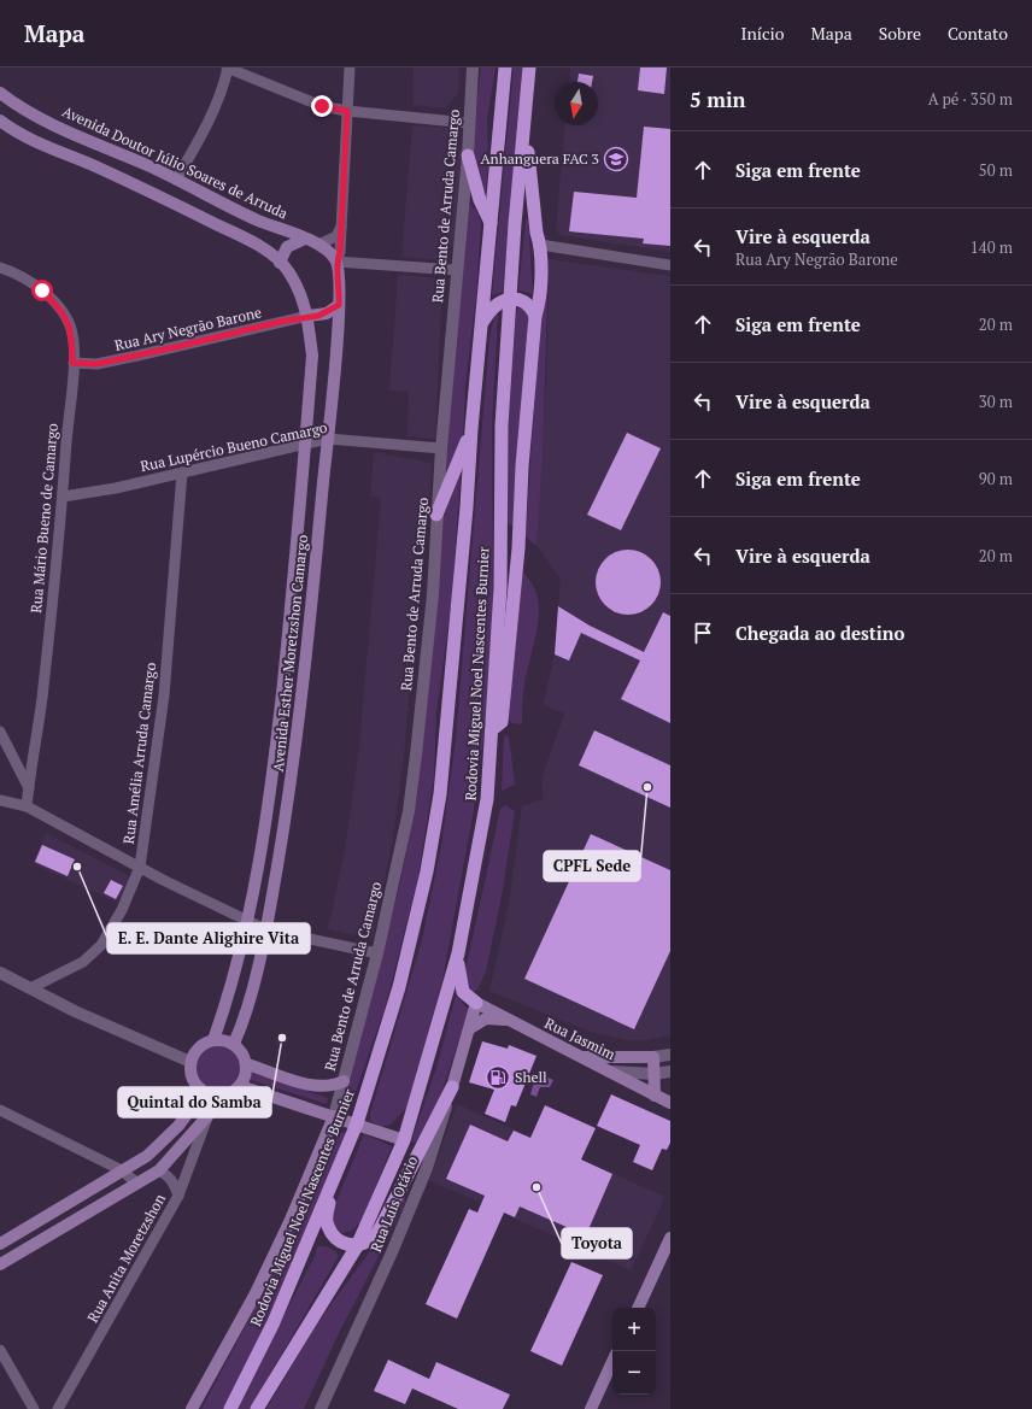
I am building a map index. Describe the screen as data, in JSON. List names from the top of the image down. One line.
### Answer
{"streets":{"highway":["Rodovia Miguel Noel Nascentes Burnier"],"main road":["Avenida Doutor Júlio Soares de Arruda","Avenida Esther Moretzshon Camargo","Rua Jasmim","Rua Luis Otávio"],"street":["Rua Bento de Arruda Camargo","Rua Ary Negrão Barone","Rua Lupércio Bueno Camargo","Rua Mário Bueno de Camargo","Rua Amélia Arruda Camargo","Rua Anita Moretzshon"]},"crossings":[["Rua Bento de Arruda Camargo","Rua Lupércio Bueno Camargo"],["Rua Ary Negrão Barone","Rua Mário Bueno de Camargo"],["Rua Ary Negrão Barone","Avenida Esther Moretzshon Camargo"],["Rua Lupércio Bueno Camargo","Rua Mário Bueno de Camargo"],["Rua Lupércio Bueno Camargo","Avenida Esther Moretzshon Camargo"],["Rua Lupércio Bueno Camargo","Rua Amélia Arruda Camargo"],["Rua Jasmim","Rua Luis Otávio"]],"places":{"school or university":["Anhanguera FAC 3"],"other":["CPFL Sede","E. E. Dante Alighire Vita","Quintal do Samba","Toyota"],"fuel station":["Shell"]},"north":"bottom","page":{"header":"Mapa","nav":["Início","Mapa","Sobre","Contato"],"heading":["5 min","A pé · 350 m"],"list":[["Siga em frente","50 m"],["Vire à esquerda","Rua Ary Negrão Barone","140 m"],["Siga em frente","20 m"],["Vire à esquerda","30 m"],["Siga em frente","90 m"],["Vire à esquerda","20 m"],"Chegada ao destino"],"map_buttons":["+","−"]}}
